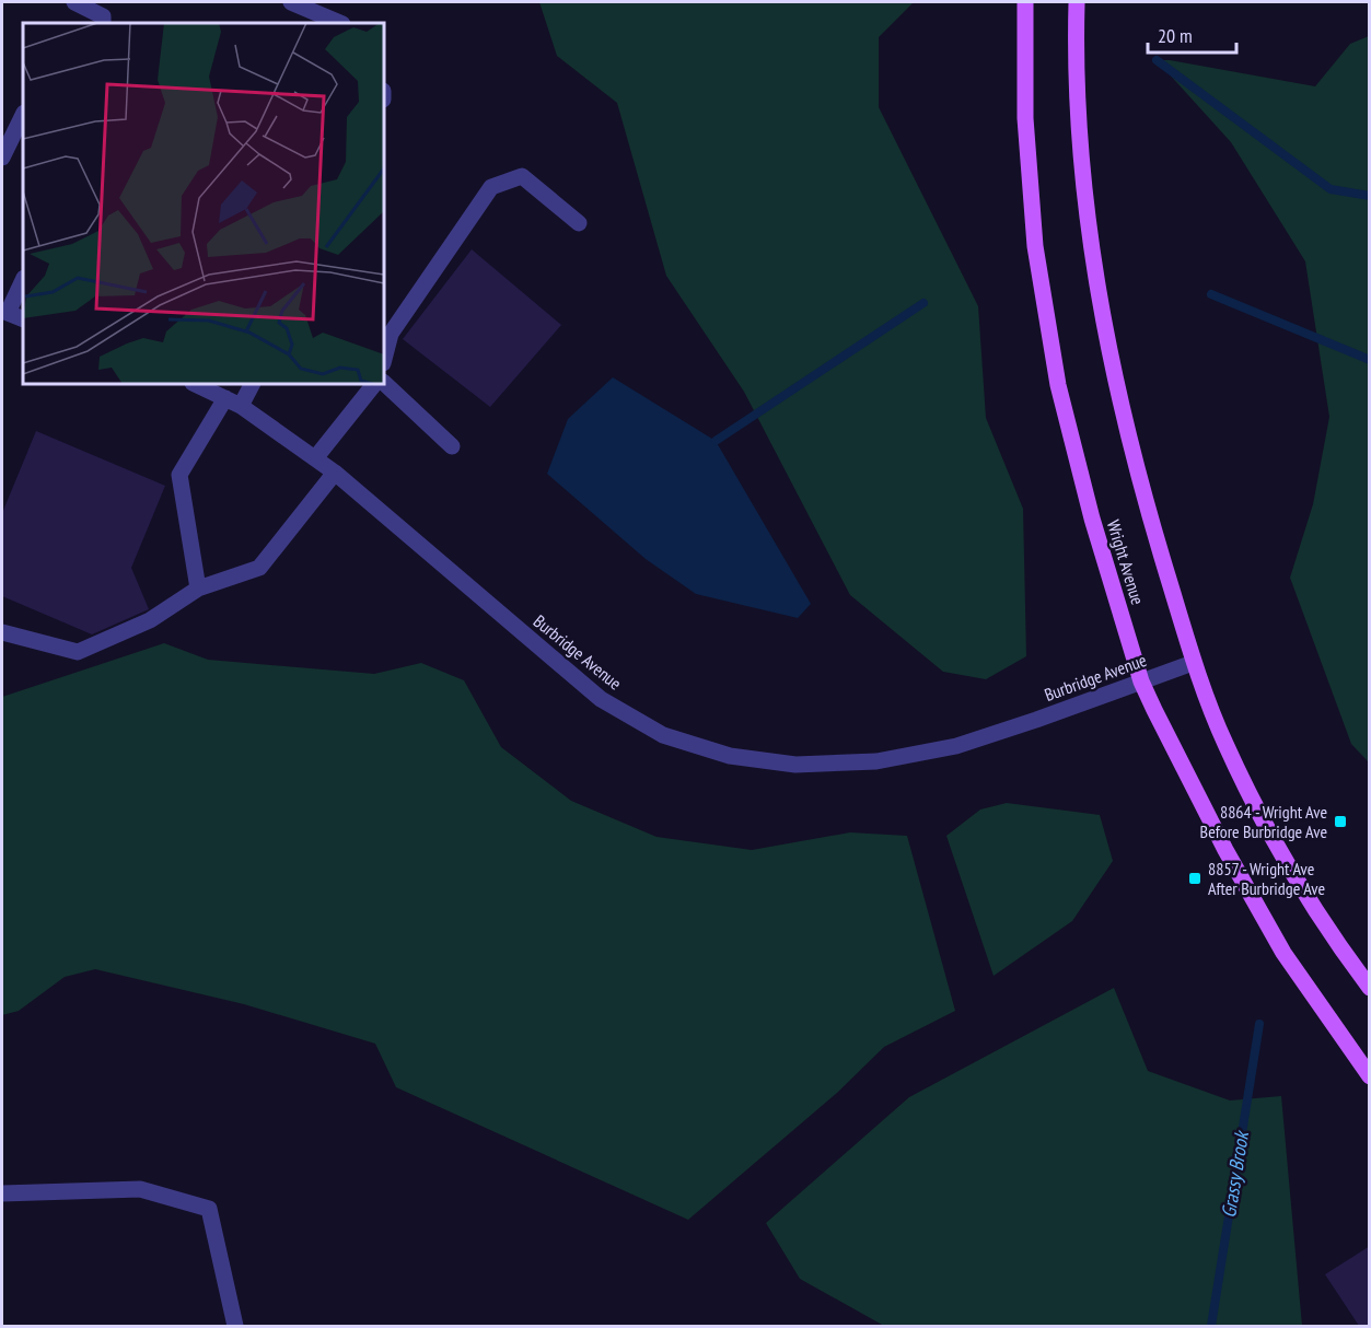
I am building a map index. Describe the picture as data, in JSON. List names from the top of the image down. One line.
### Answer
{"streets":{"main road":["Wright Avenue"],"street":["Burbridge Avenue"]},"crossings":[["Wright Avenue","Burbridge Avenue"]],"water":["Grassy Brook"],"places":{"transit":["8864 - Wright Ave Before Burbridge Ave","8857 - Wright Ave After Burbridge Ave"]},"scale_bar":"20 m"}
